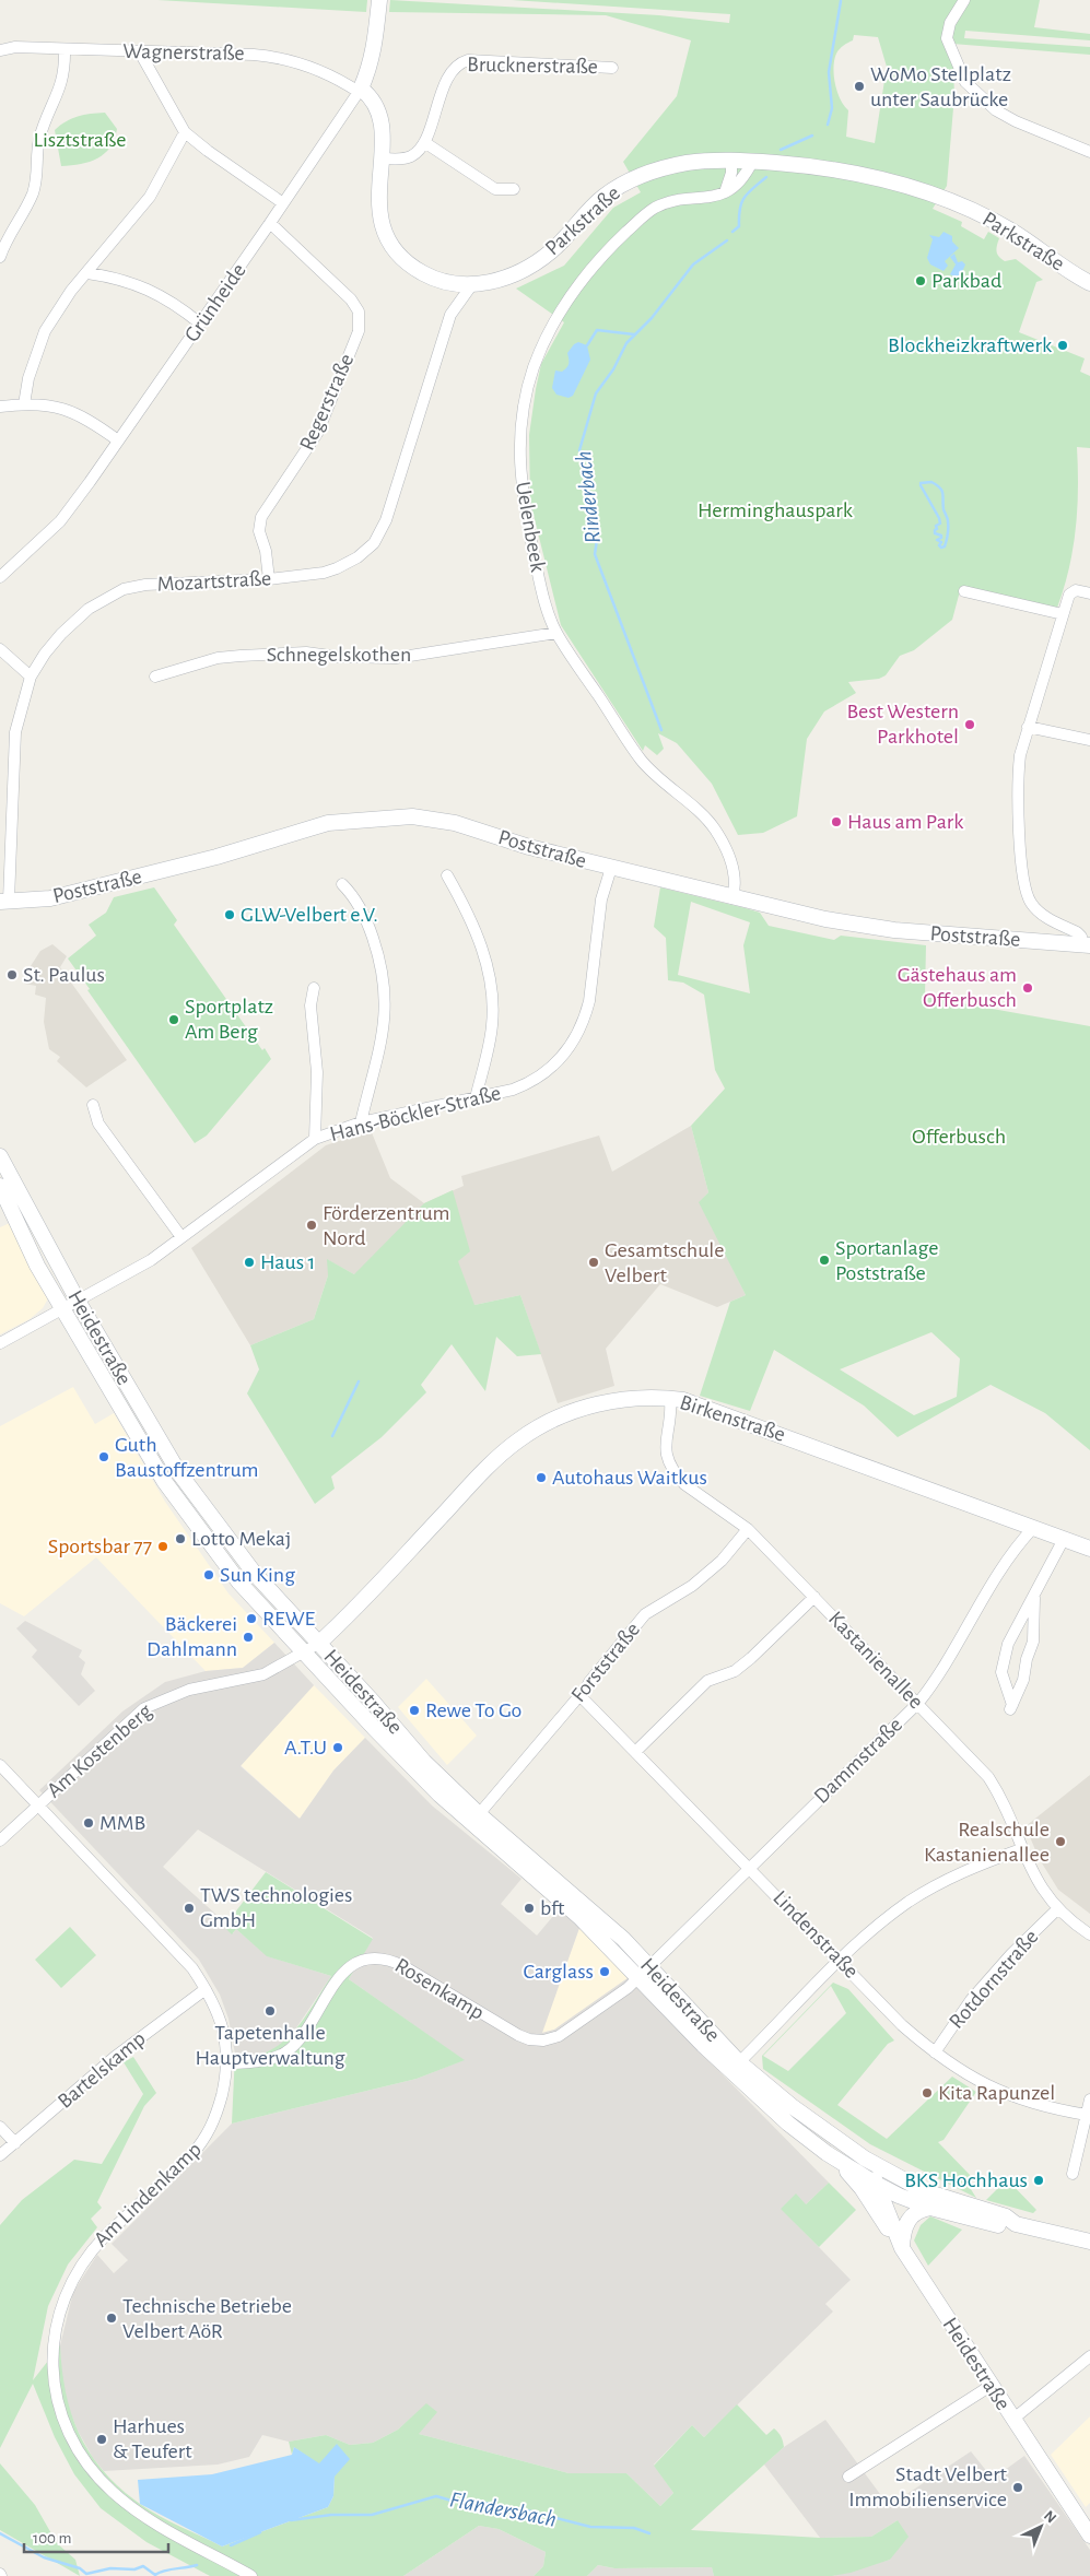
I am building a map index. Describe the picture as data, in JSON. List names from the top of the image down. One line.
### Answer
{"streets":{"street":["Wagnerstraße","Brucknerstraße","Parkstraße","Grünheide","Regerstraße","Uelenbeek","Mozartstraße","Schnegelskothen","Poststraße","Hans-Böckler-Straße","Heidestraße","Birkenstraße","Kastanienallee","Forststraße","Am Kostenberg","Dammstraße","Lindenstraße","Rotdornstraße","Rosenkamp","Bartelskamp","Am Lindenkamp"]},"crossings":[["Wagnerstraße","Parkstraße"],["Wagnerstraße","Grünheide"],["Parkstraße","Grünheide"],["Parkstraße","Uelenbeek"],["Parkstraße","Mozartstraße"],["Grünheide","Regerstraße"],["Regerstraße","Mozartstraße"],["Uelenbeek","Schnegelskothen"],["Uelenbeek","Poststraße"],["Mozartstraße","Poststraße"],["Poststraße","Hans-Böckler-Straße"],["Hans-Böckler-Straße","Heidestraße"],["Heidestraße","Birkenstraße"],["Heidestraße","Forststraße"],["Heidestraße","Am Kostenberg"],["Heidestraße","Dammstraße"],["Heidestraße","Rosenkamp"],["Birkenstraße","Kastanienallee"],["Birkenstraße","Am Kostenberg"],["Birkenstraße","Dammstraße"],["Kastanienallee","Forststraße"],["Kastanienallee","Dammstraße"],["Kastanienallee","Rotdornstraße"],["Forststraße","Lindenstraße"],["Am Kostenberg","Am Lindenkamp"],["Dammstraße","Lindenstraße"],["Dammstraße","Rosenkamp"],["Lindenstraße","Rotdornstraße"],["Rosenkamp","Am Lindenkamp"],["Bartelskamp","Am Lindenkamp"]],"water":["Rinderbach","Flandersbach"],"parks":["Lisztstraße","Herminghauspark","Offerbusch"],"places":["WoMo Stellplatz unter Saubrücke","Parkbad","Blockheizkraftwerk","Best Western Parkhotel","Haus am Park","GLW-Velbert e.V.","St. Paulus","Gästehaus am Offerbusch","Sportplatz Am Berg","Förderzentrum Nord","Sportanlage Poststraße","Haus 1","Gesamtschule Velbert","Guth Baustoffzentrum","Autohaus Waitkus","Lotto Mekaj","Sportsbar 77","Sun King","REWE","Bäckerei Dahlmann","Rewe To Go","A.T.U","MMB","Realschule Kastanienallee","TWS technologies GmbH","bft","Carglass","Tapetenhalle Hauptverwaltung","Kita Rapunzel","BKS Hochhaus","Technische Betriebe Velbert AöR","Harhues & Teufert","Stadt Velbert Immobilienservice"],"scale_bar":"100 m","north":"top right"}
